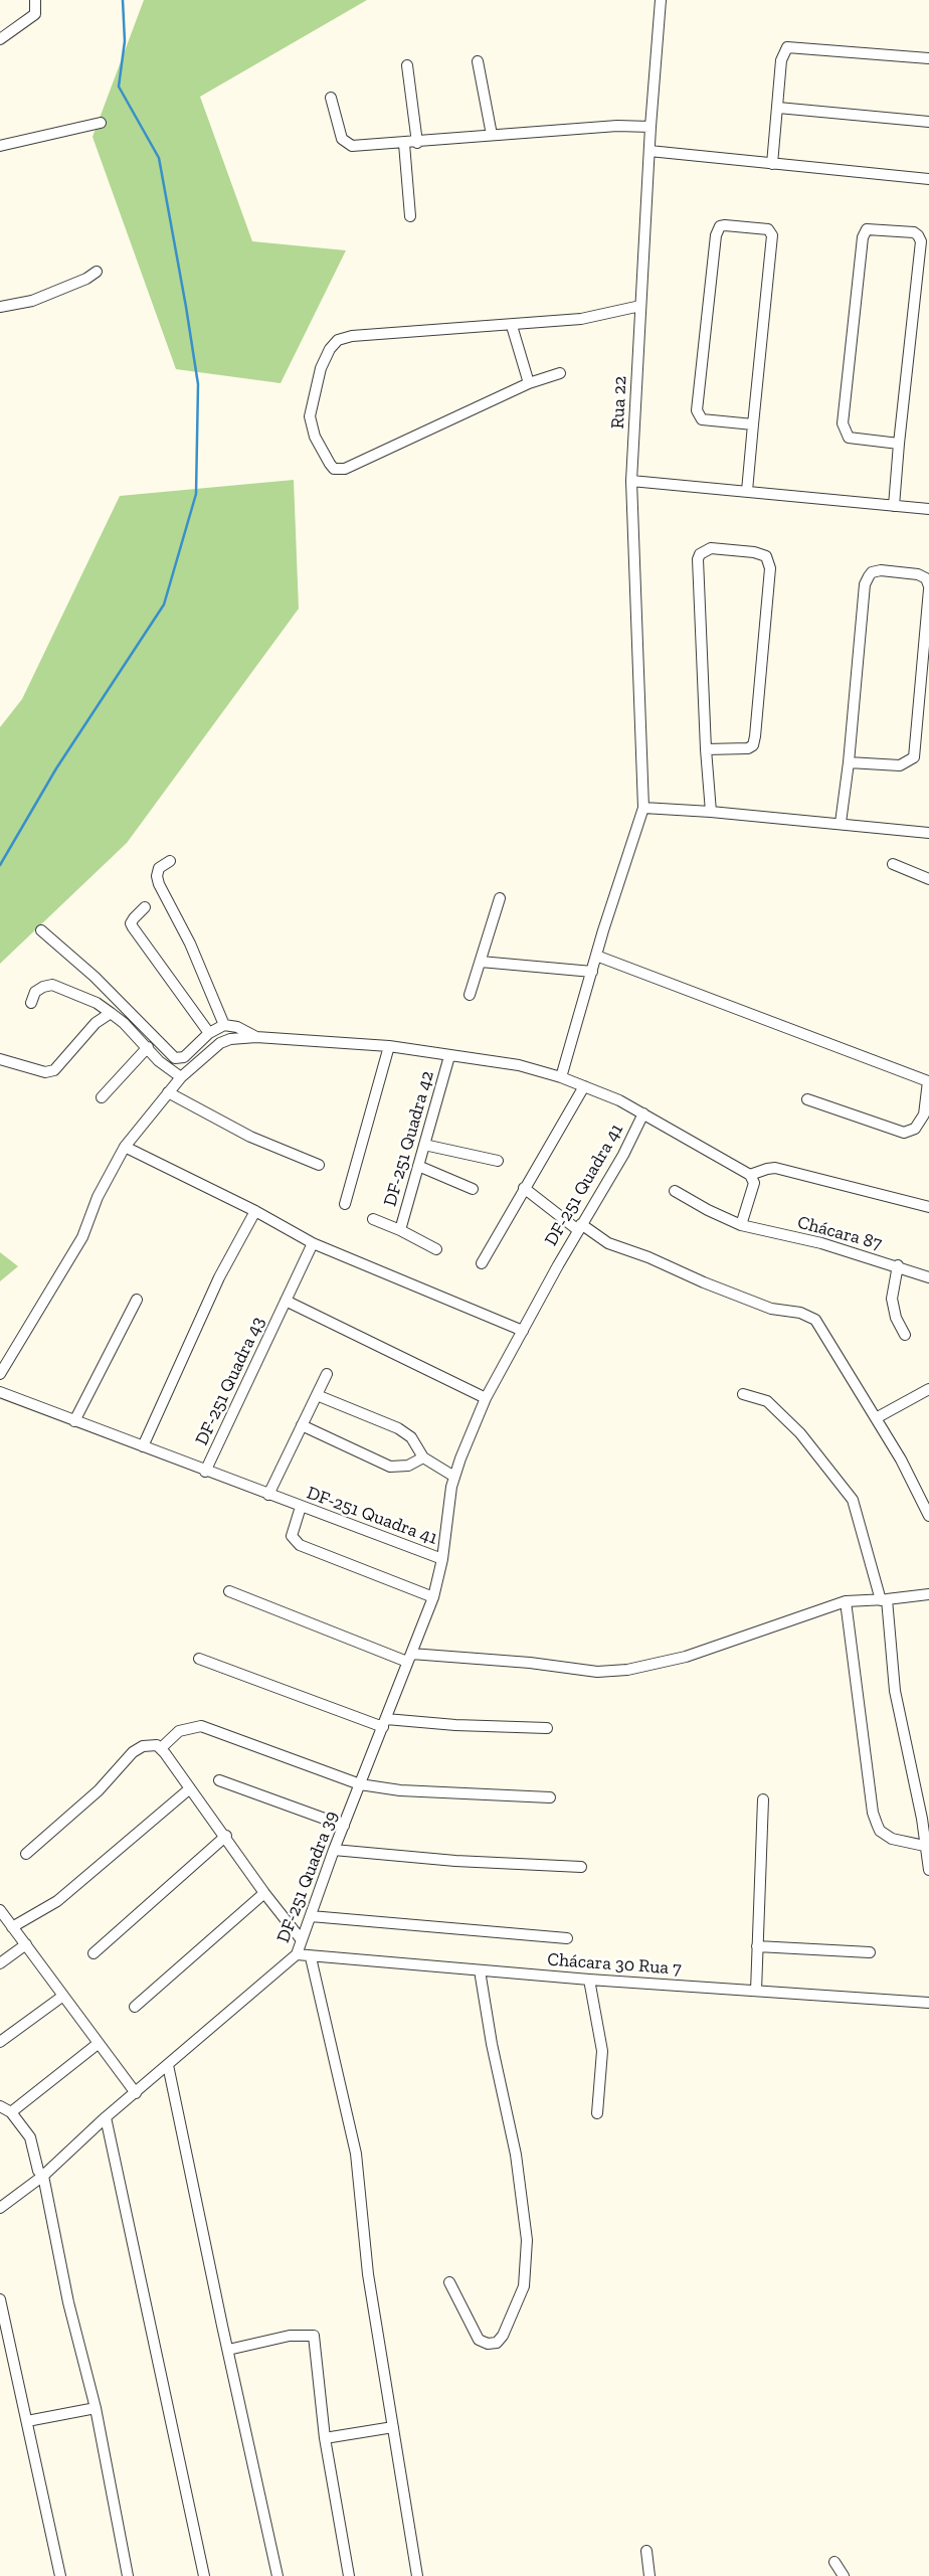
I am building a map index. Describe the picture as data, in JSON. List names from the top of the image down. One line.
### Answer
{"streets":{"street":["Rua 22","DF-251 Quadra 42","DF-251 Quadra 41","Chácara 87","DF-251 Quadra 43","DF-251 Quadra 39","Chácara 30 Rua 7"]},"crossings":[["Rua 22","DF-251 Quadra 41"],["DF-251 Quadra 42","DF-251 Quadra 41"],["DF-251 Quadra 41","DF-251 Quadra 43"],["DF-251 Quadra 41","DF-251 Quadra 39"],["DF-251 Quadra 39","Chácara 30 Rua 7"]]}
